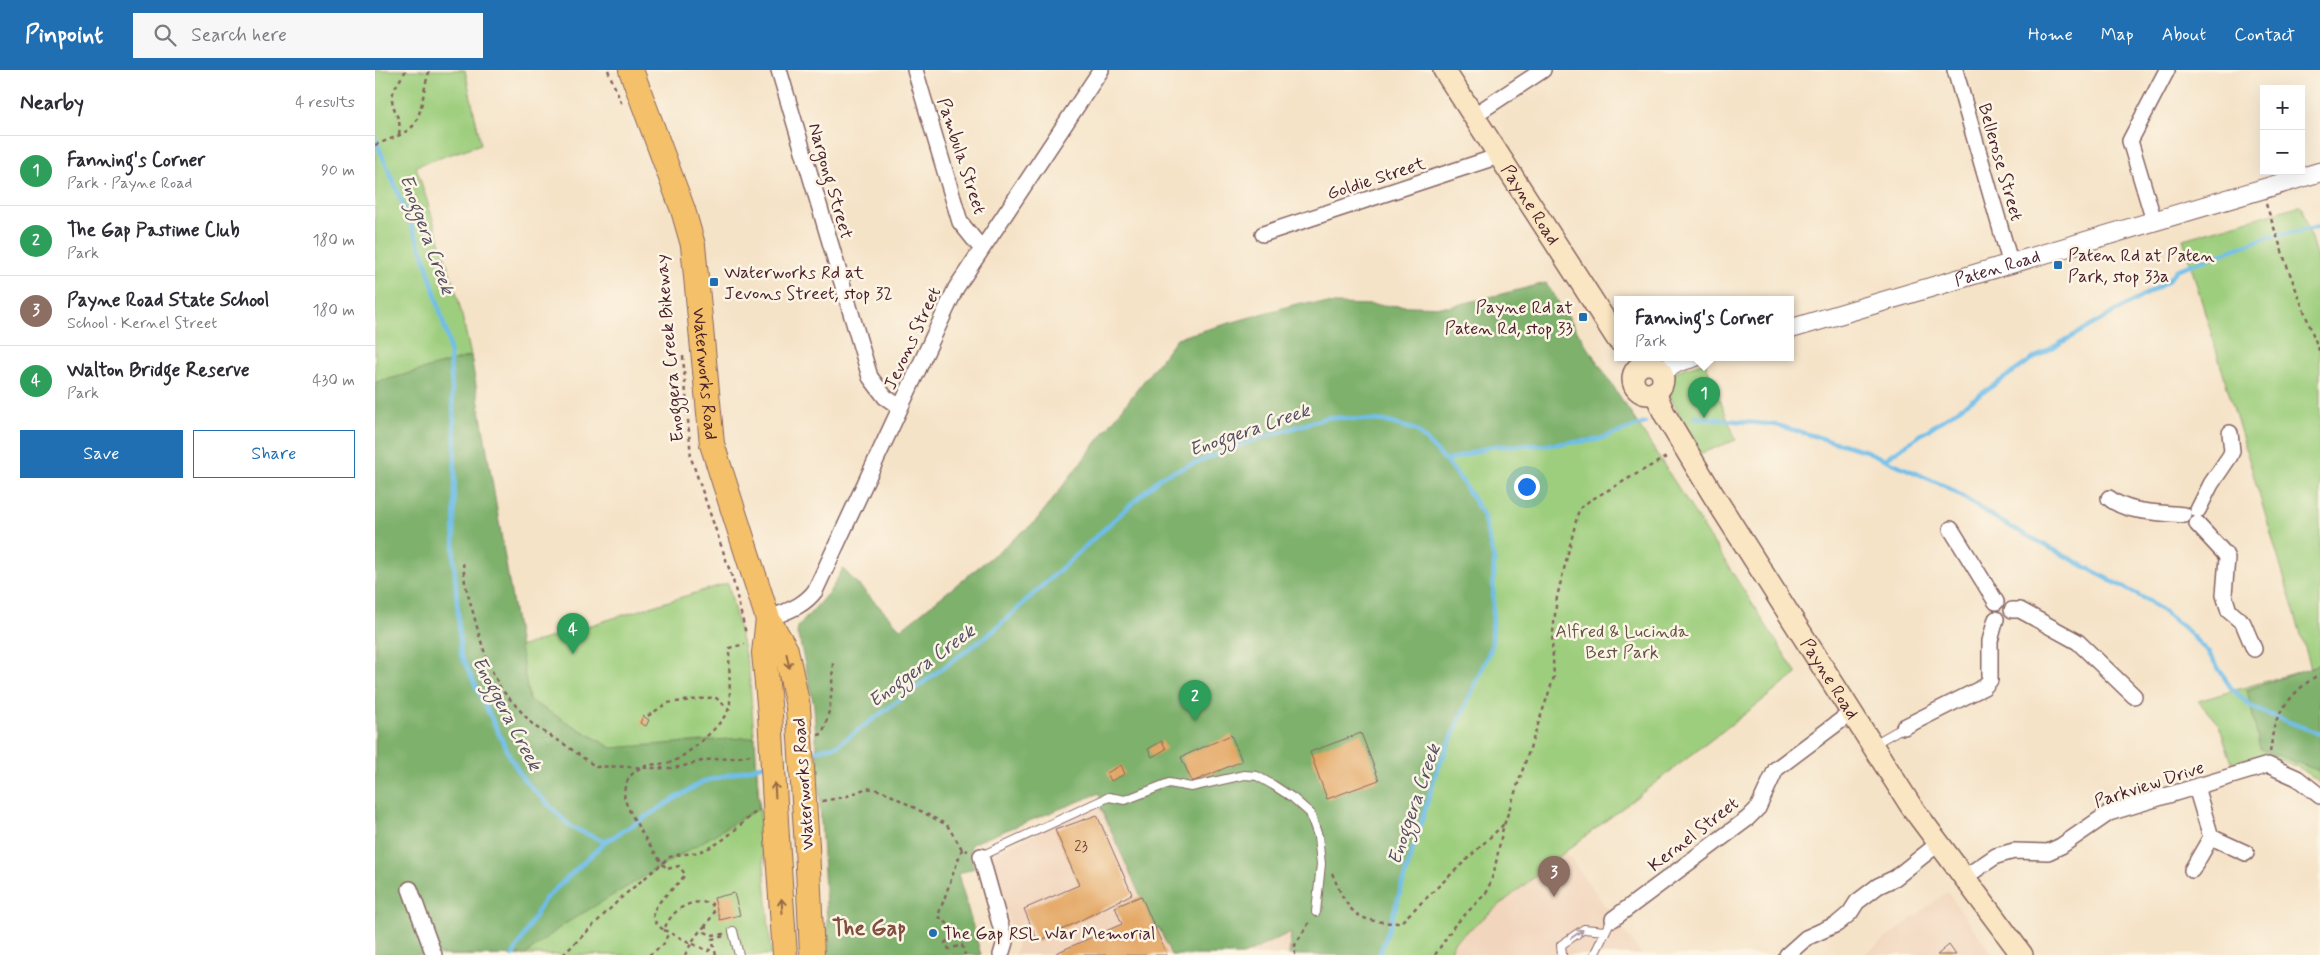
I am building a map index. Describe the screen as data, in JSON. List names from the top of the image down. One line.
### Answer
{"streets":{"main road":["Payne Road","Waterworks Road"],"street":["Pambula Street","Bellerose Street","Goldie Street","Nargong Street","Paten Road","Jevons Street","Parkview Drive","Kernel Street"],"path":["Enoggera Creek Bikeway"]},"crossings":[["Pambula Street","Jevons Street"],["Bellerose Street","Paten Road"],["Goldie Street","Payne Road"],["Nargong Street","Jevons Street"],["Payne Road","Parkview Drive"],["Payne Road","Kernel Street"],["Jevons Street","Waterworks Road"]],"districts":["The Gap"],"water":["Enoggera Creek"],"parks":["Alfred & Lucinda Best Park"],"places":{"transit":["Paten Rd at Paten Park, stop 33a","Waterworks Rd at Jevons Street, stop 32","Payne Rd at Paten Rd, stop 33"],"other":["The Gap RSL War Memorial"]},"house_numbers":["23"],"page":{"header":"Pinpoint","search":"Search here","nav":["Home","Map","About","Contact"],"heading":["Nearby","4 results"],"map_buttons":["+","−"],"list":[{"mark":"1","name":"Fanning's Corner","note":"Park · Payne Road","value":"90 m"},{"mark":"2","name":"The Gap Pastime Club","note":"Park","value":"180 m"},{"mark":"3","name":"Payne Road State School","note":"School · Kernel Street","value":"180 m"},{"mark":"4","name":"Walton Bridge Reserve","note":"Park","value":"430 m"}],"popup":["Fanning's Corner","Park"],"pins":["1","4","2","3"],"buttons":["Save","Share"]}}
